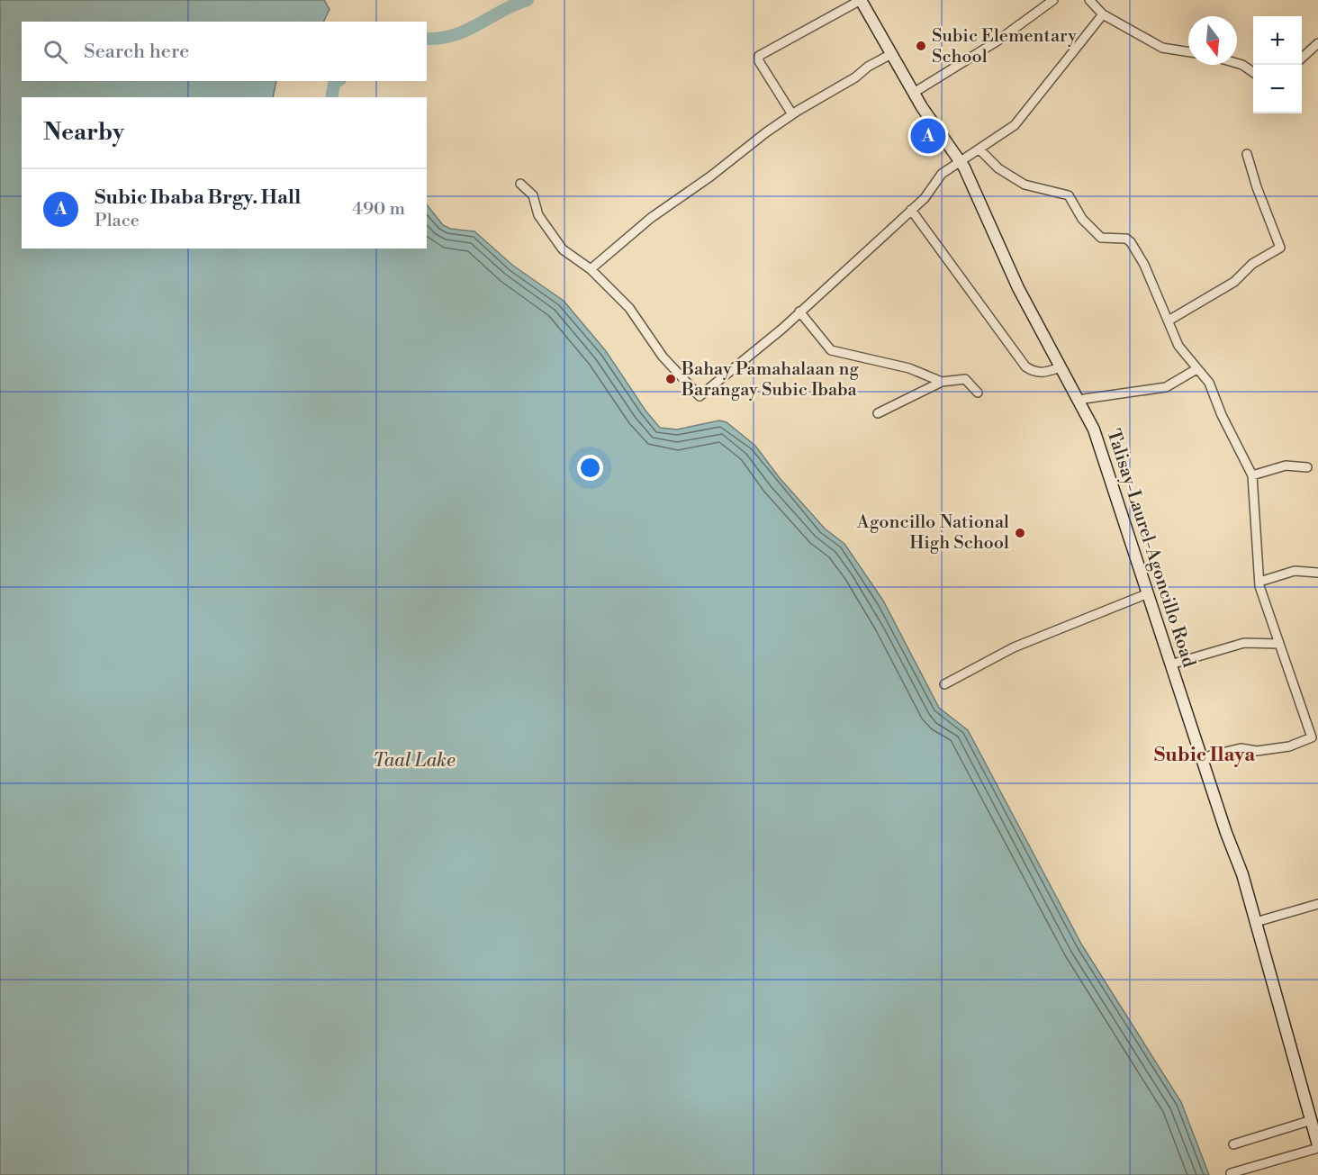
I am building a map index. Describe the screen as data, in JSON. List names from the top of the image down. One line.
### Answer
{"streets":{"main road":["Talisay-Laurel-Agoncillo Road"]},"districts":["Subic Ilaya"],"water":["Taal Lake"],"places":["Subic Elementary School","Bahay Pamahalaan ng Barangay Subic Ibaba","Agoncillo National High School"],"north":"bottom","page":{"map_buttons":["+","−"],"search":"Search here","heading":"Nearby","pins":"A","list":[{"mark":"A","name":"Subic Ibaba Brgy. Hall","note":"Place","value":"490 m"}]}}
